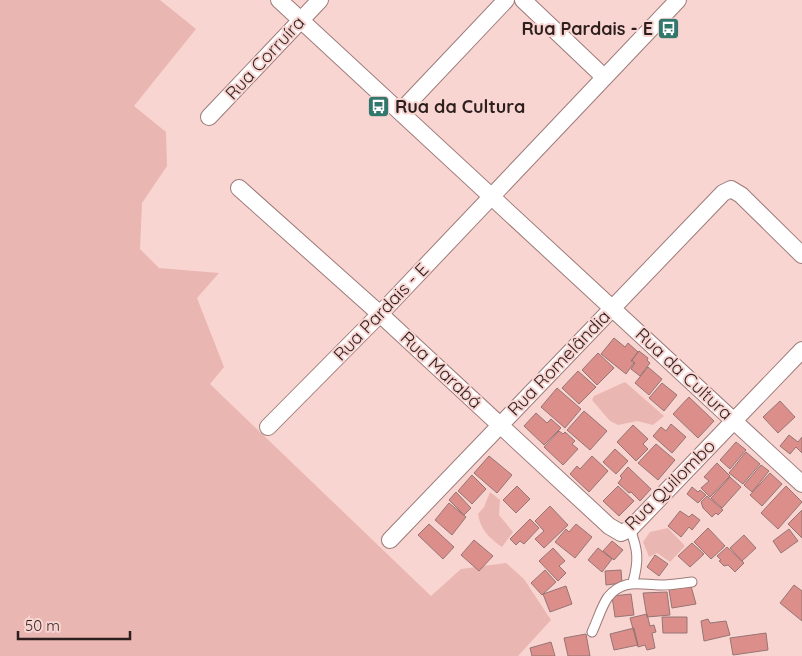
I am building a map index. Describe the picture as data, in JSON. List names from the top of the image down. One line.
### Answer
{"streets":{"street":["Rua Corruíra","Rua Pardais - E","Rua Romelândia","Rua Marabá","Rua da Cultura","Rua Quilombo"]},"crossings":[["Rua Corruíra","Rua da Cultura"],["Rua Pardais - E","Rua Marabá"],["Rua Pardais - E","Rua da Cultura"],["Rua Romelândia","Rua Marabá"],["Rua Romelândia","Rua da Cultura"],["Rua Marabá","Rua Quilombo"],["Rua da Cultura","Rua Quilombo"]],"places":{"bus stop":["Rua Pardais - E","Rua da Cultura"]},"scale_bar":"50 m"}
